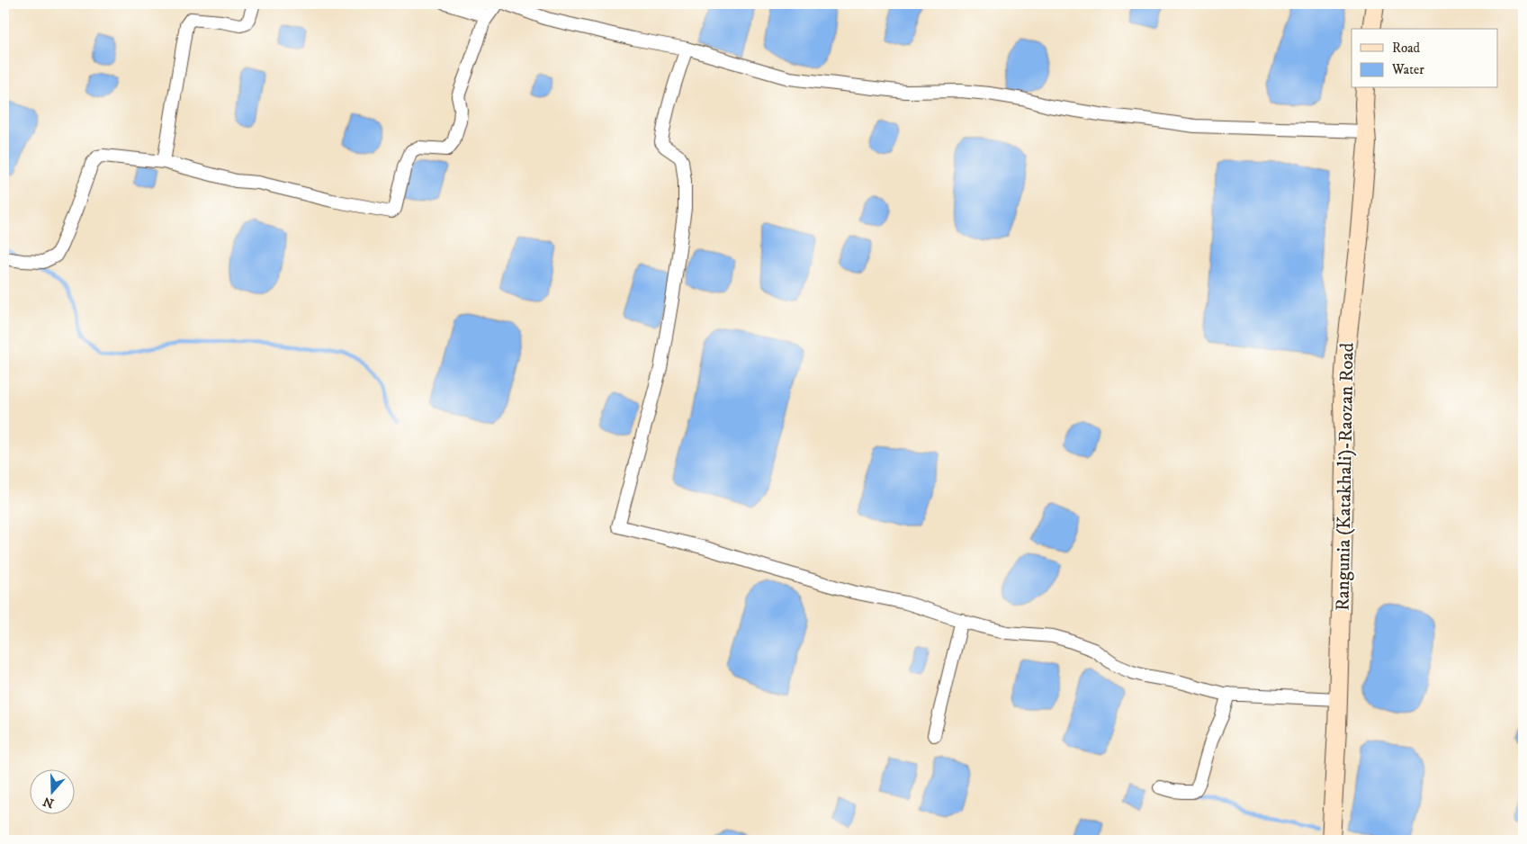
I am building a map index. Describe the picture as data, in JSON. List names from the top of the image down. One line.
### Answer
{"streets":{"main road":["Rangunia (Katakhali)-Raozan Road"]},"legend":["Road","Water"],"north":"bottom"}
